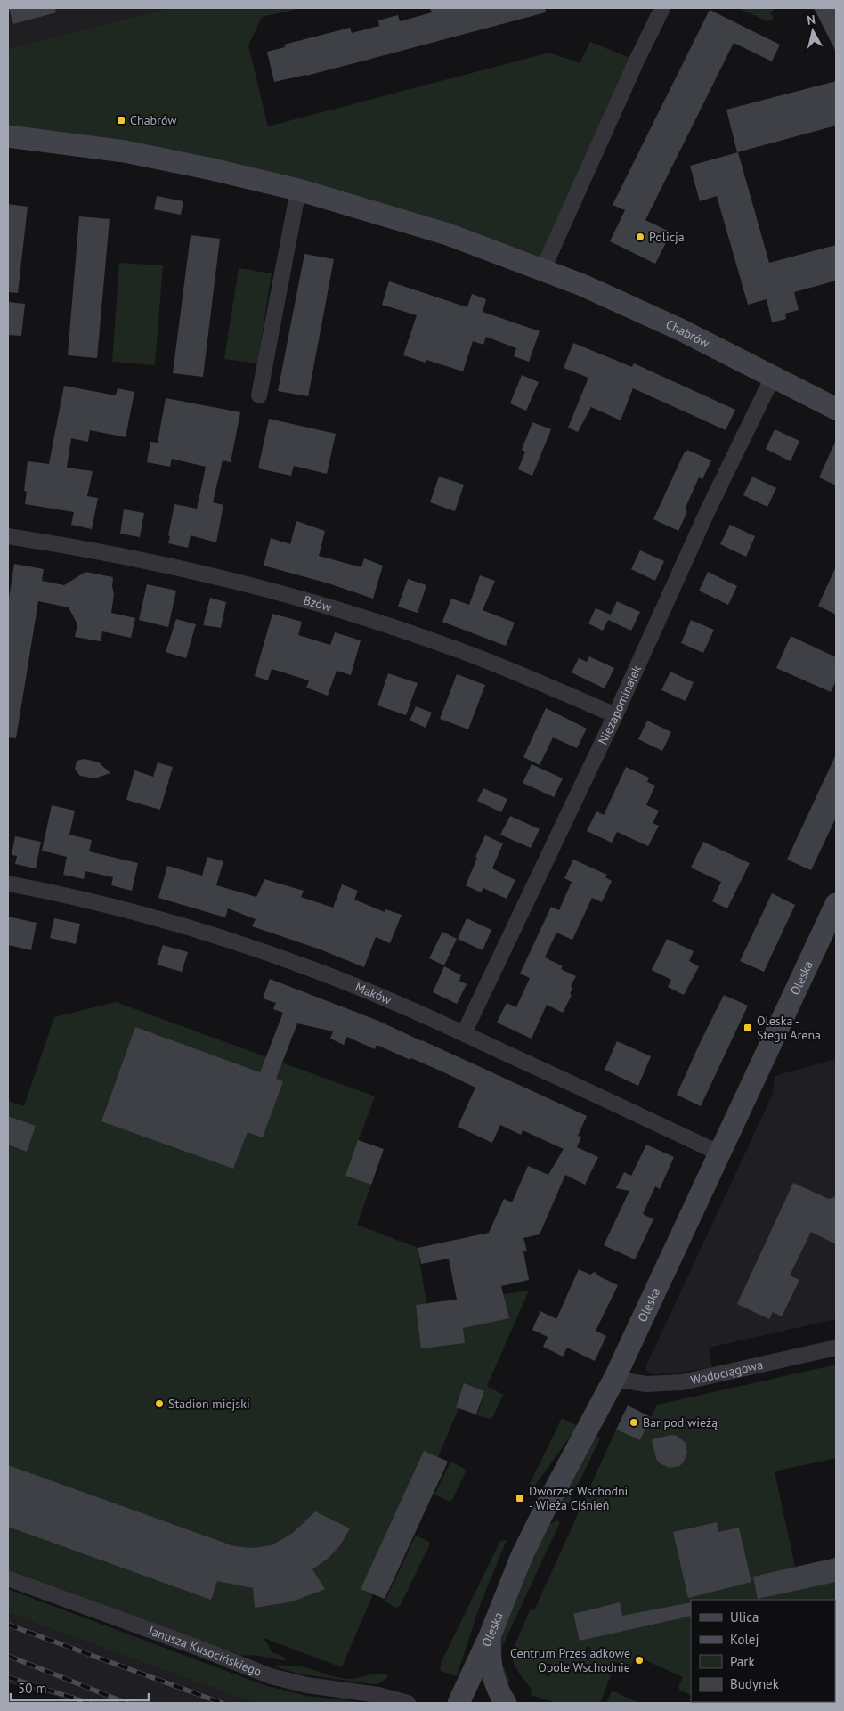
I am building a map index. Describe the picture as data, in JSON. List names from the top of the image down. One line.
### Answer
{"streets":{"main road":["Chabrów","Oleska"],"street":["Bzów","Niezapominajek","Maków","Wodociągowa","Janusza Kusocińskiego"]},"crossings":[["Chabrów","Niezapominajek"],["Bzów","Niezapominajek"],["Niezapominajek","Maków"],["Oleska","Maków"],["Oleska","Wodociągowa"]],"places":{"transit":["Chabrów","Oleska - Stegu Arena","Dworzec Wschodni - Wieża Ciśnień"],"other":["Policja","Stadion miejski","Bar pod wieżą","Centrum Przesiadkowe Opole Wschodnie"]},"legend":["Ulica","Kolej","Park","Budynek"],"scale_bar":"50 m","north":"top"}
